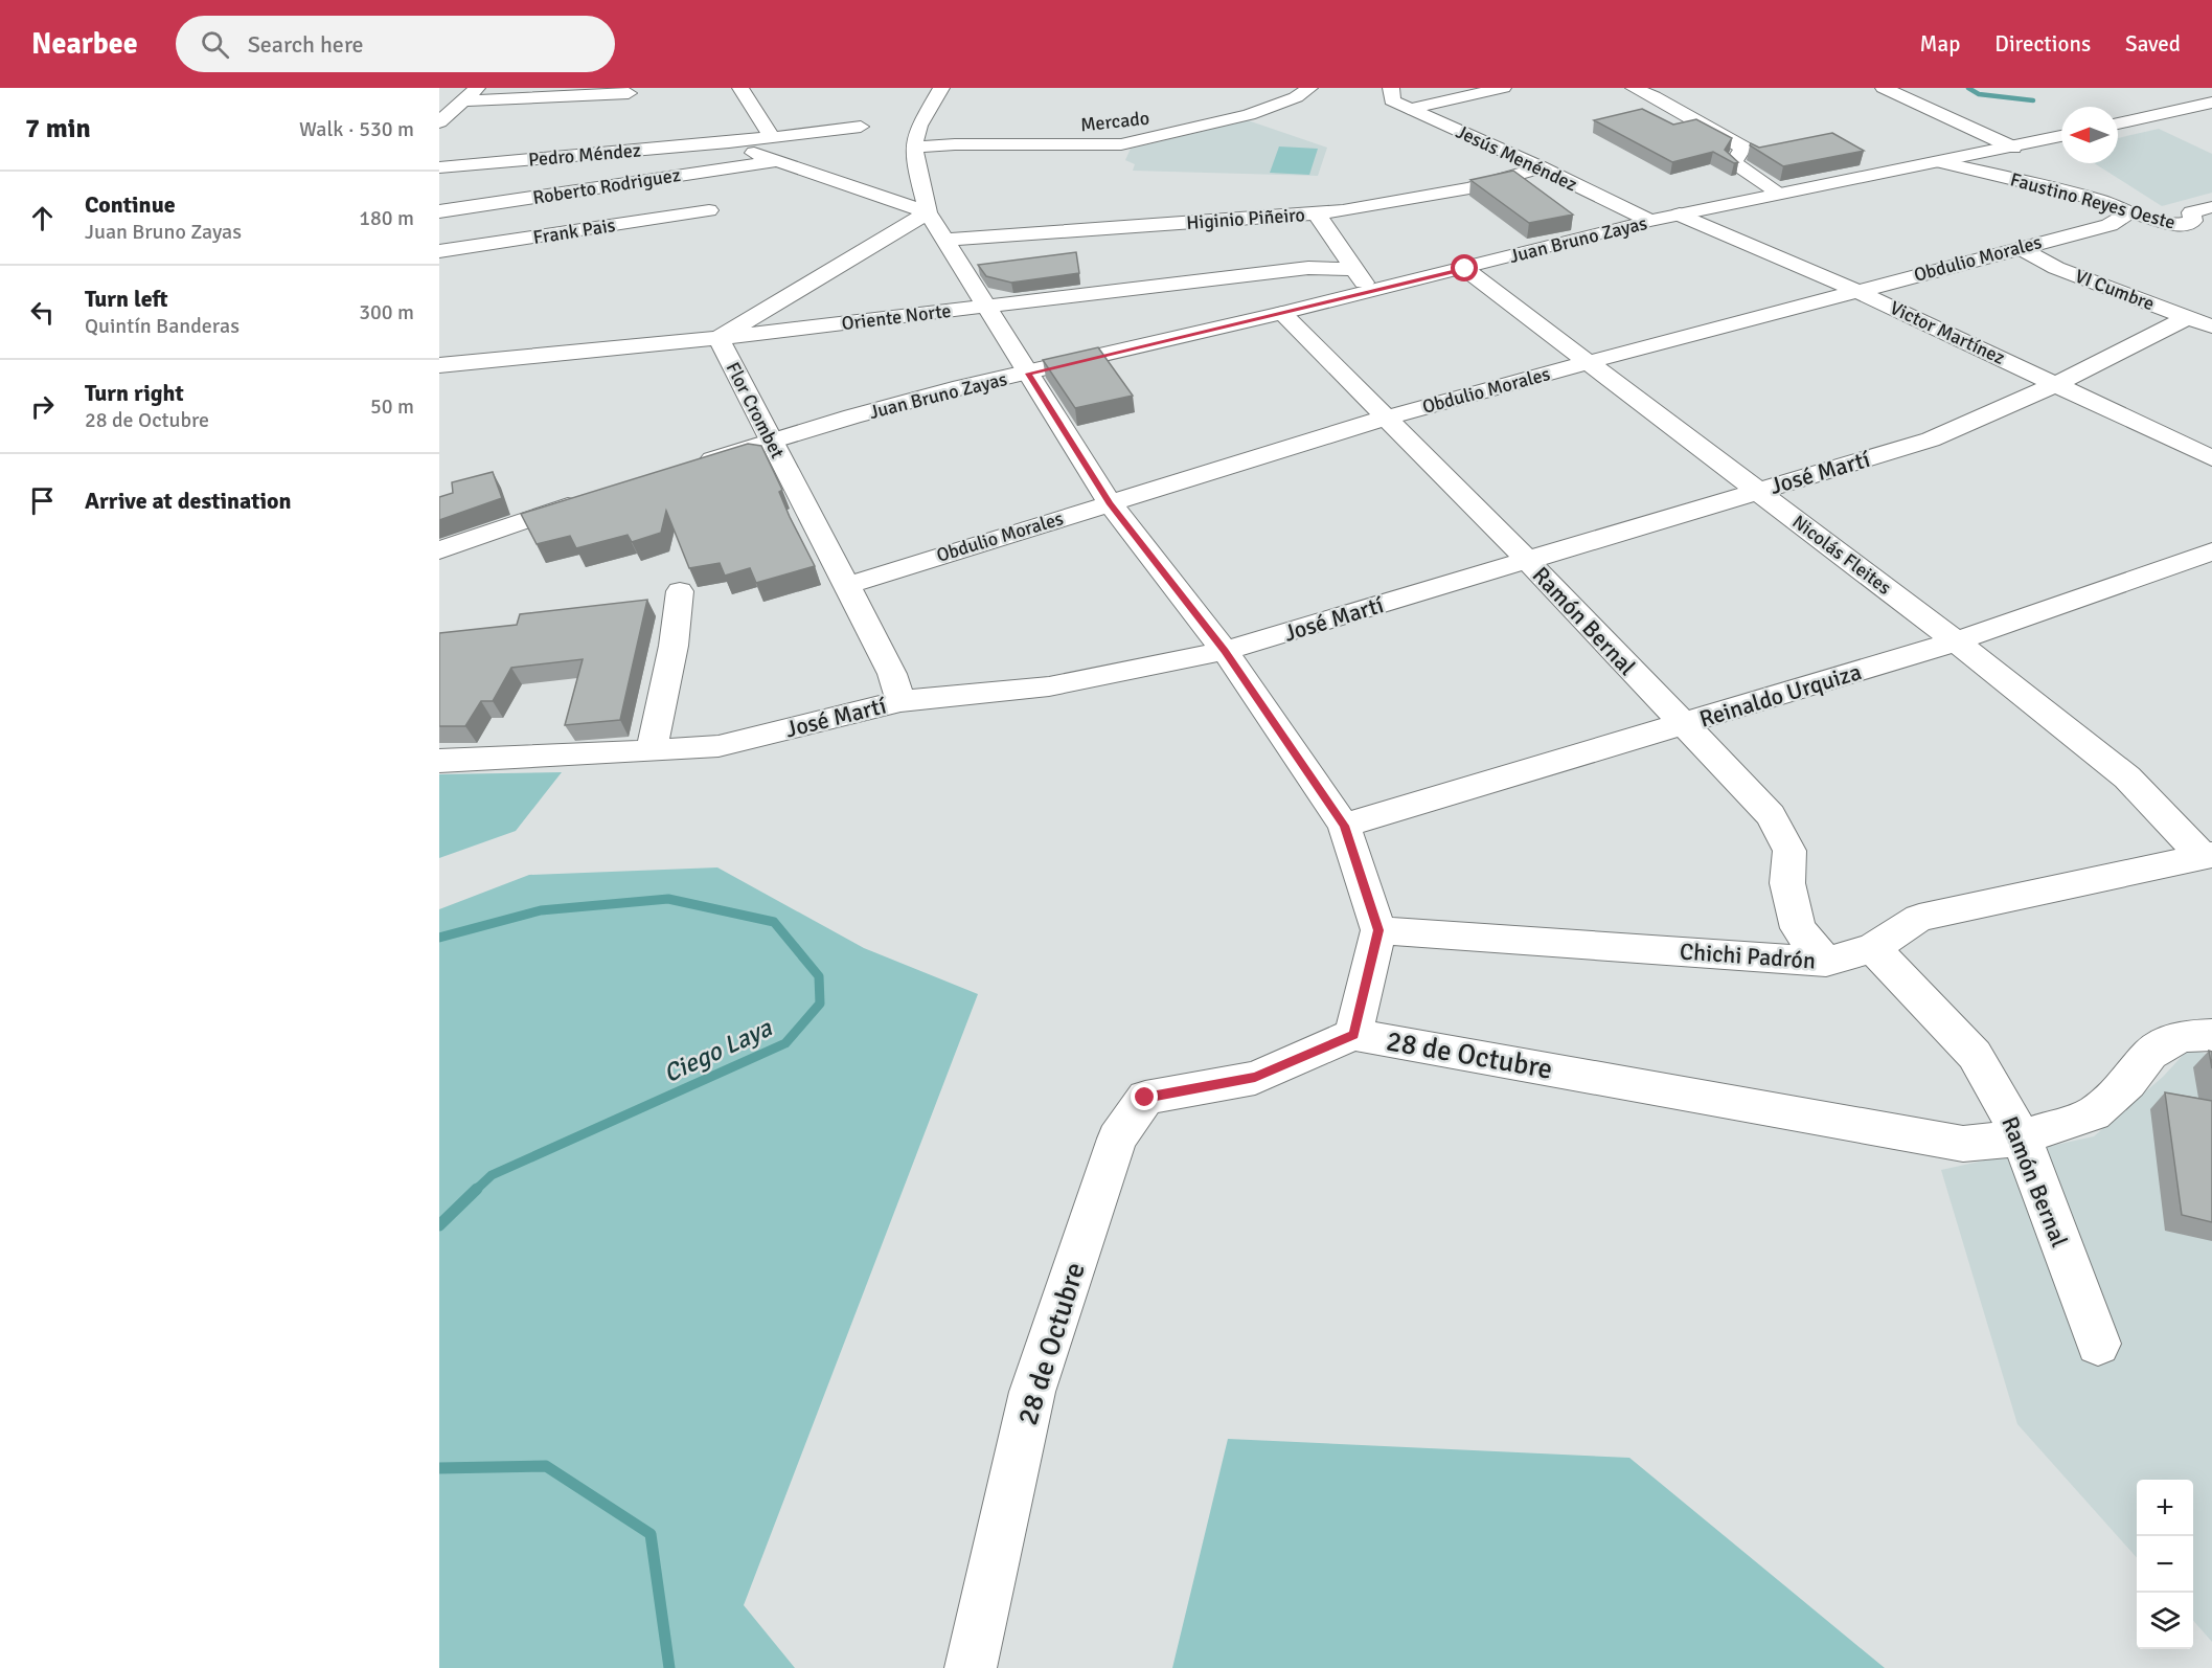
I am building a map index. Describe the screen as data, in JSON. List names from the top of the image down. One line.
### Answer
{"streets":{"street":["Mercado","Pedro Méndez","Jesús Menéndez","Roberto Rodriguez","Faustino Reyes Oeste","Higinio Piñeiro","Frank Pais","Juan Bruno Zayas","Obdulio Morales","VI Cumbre","Oriente Norte","Victor Martínez","Flor Crombet","José Martí","Nicolás Fleites","Ramón Bernal","Reinaldo Urquiza","Chichi Padrón","28 de Octubre"]},"crossings":[["Pedro Méndez","Roberto Rodriguez"],["Pedro Méndez","Flor Crombet"],["Jesús Menéndez","Higinio Piñeiro"],["Jesús Menéndez","Juan Bruno Zayas"],["Faustino Reyes Oeste","Juan Bruno Zayas"],["Faustino Reyes Oeste","Obdulio Morales"],["Juan Bruno Zayas","Victor Martínez"],["Juan Bruno Zayas","Flor Crombet"],["Juan Bruno Zayas","Nicolás Fleites"],["Juan Bruno Zayas","Ramón Bernal"],["Obdulio Morales","VI Cumbre"],["Obdulio Morales","Victor Martínez"],["Obdulio Morales","Flor Crombet"],["Obdulio Morales","Nicolás Fleites"],["Obdulio Morales","Ramón Bernal"],["VI Cumbre","José Martí"],["Oriente Norte","Flor Crombet"],["Victor Martínez","José Martí"],["Flor Crombet","José Martí"],["José Martí","Nicolás Fleites"],["José Martí","Ramón Bernal"],["Nicolás Fleites","Reinaldo Urquiza"],["Nicolás Fleites","Chichi Padrón"],["Ramón Bernal","Reinaldo Urquiza"],["Ramón Bernal","Chichi Padrón"],["Ramón Bernal","28 de Octubre"]],"water":["Ciego Laya"],"north":"left","page":{"header":"Nearbee","search":"Search here","nav":["Map","Directions","Saved"],"heading":["7 min","Walk · 530 m"],"list":[["Continue","Juan Bruno Zayas","180 m"],["Turn left","Quintín Banderas","300 m"],["Turn right","28 de Octubre","50 m"],"Arrive at destination"],"map_buttons":["+","−"]}}
